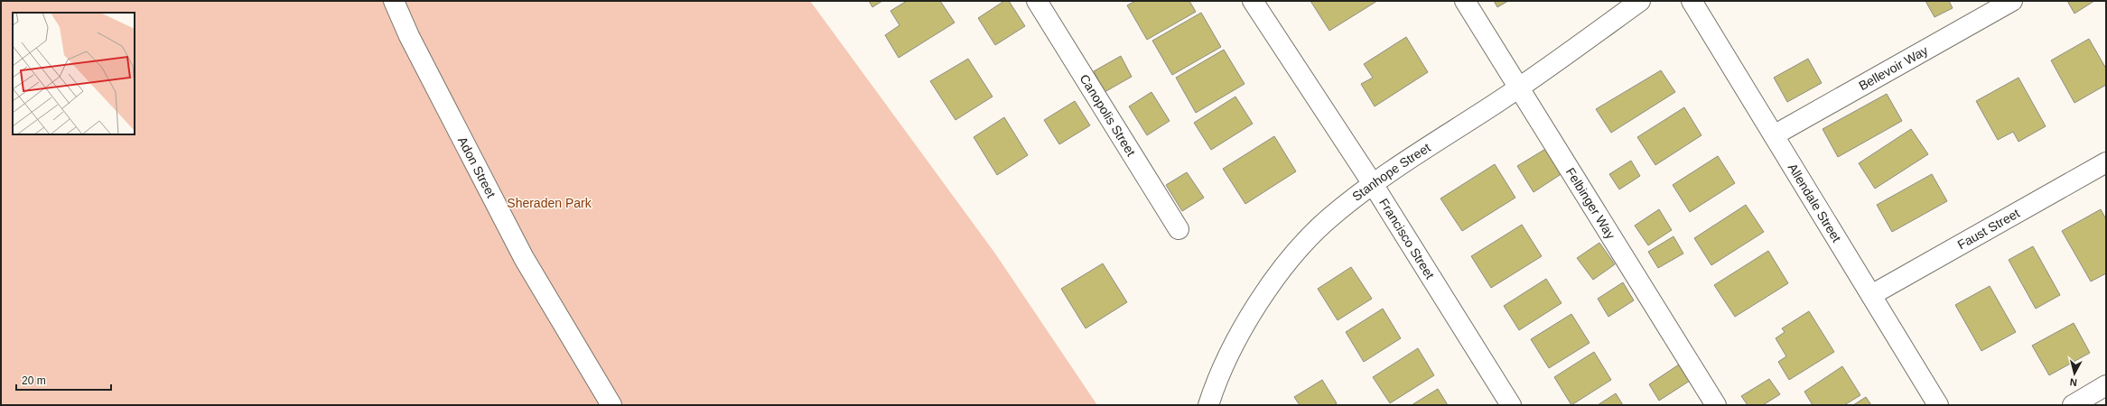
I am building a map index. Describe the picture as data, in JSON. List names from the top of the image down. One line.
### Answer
{"streets":{"street":["Bellevoir Way","Canopolis Street","Adon Street","Stanhope Street","Felbinger Way","Allendale Street","Faust Street","Francisco Street"]},"crossings":[["Bellevoir Way","Allendale Street"],["Stanhope Street","Felbinger Way"],["Stanhope Street","Francisco Street"],["Allendale Street","Faust Street"]],"parks":["Sheraden Park"],"scale_bar":"20 m","north":"bottom"}
